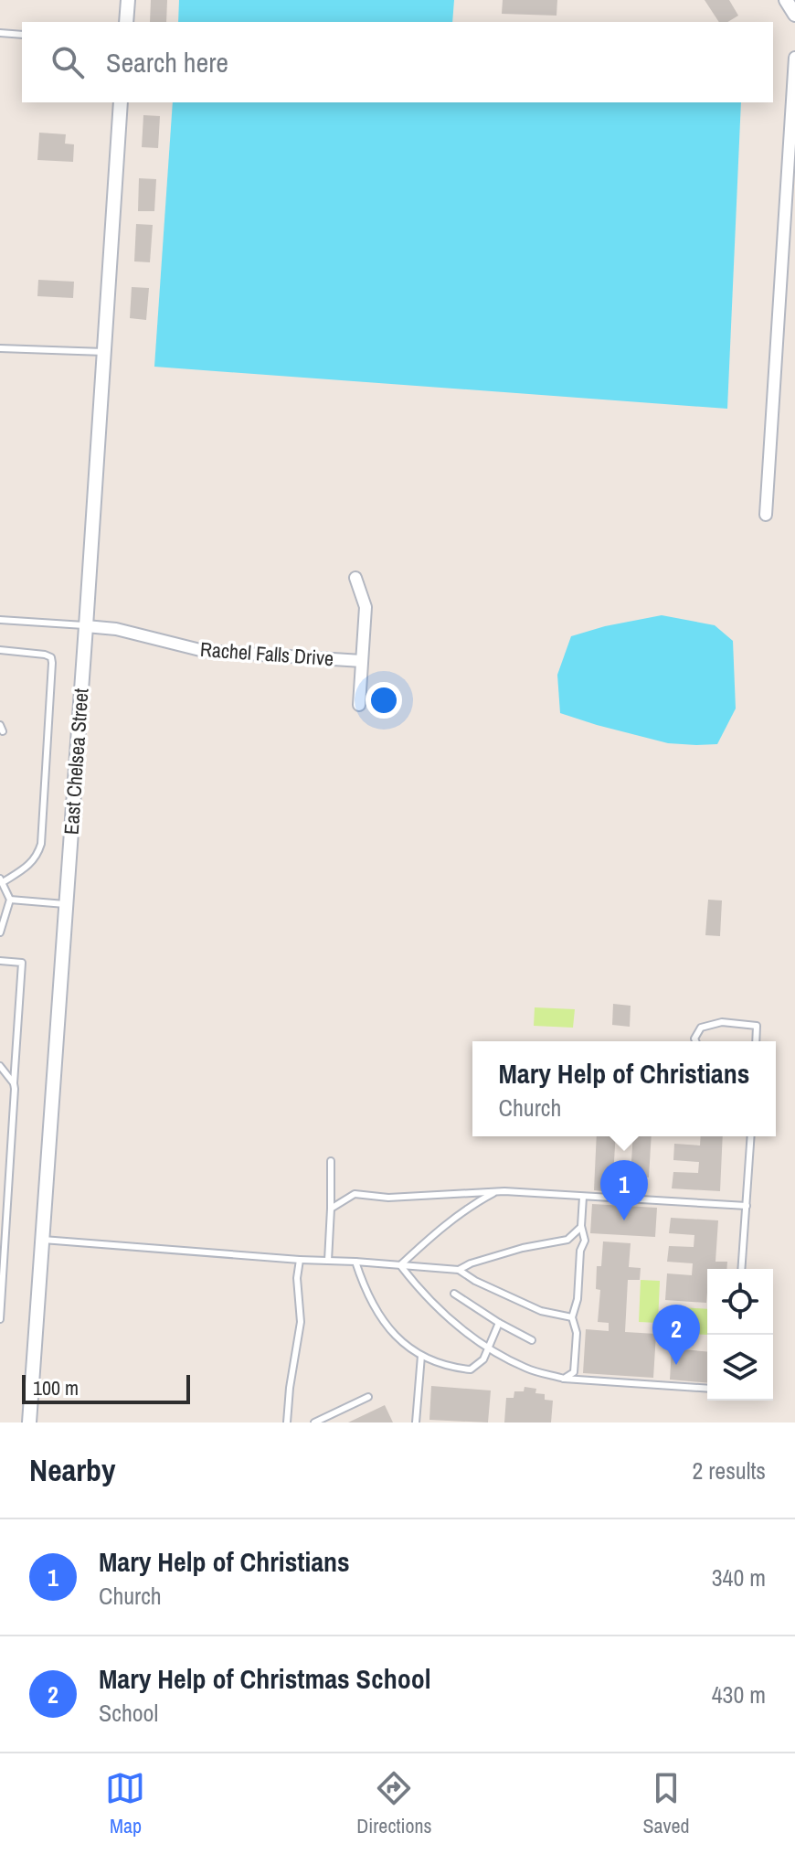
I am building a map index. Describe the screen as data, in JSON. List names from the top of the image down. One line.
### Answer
{"streets":{"street":["Rachel Falls Drive","East Chelsea Street"]},"crossings":[["Rachel Falls Drive","East Chelsea Street"]],"scale_bar":"100 m","page":{"search":"Search here","popup":["Mary Help of Christians","Church"],"pins":["1","2"],"scale":"100 m","heading":["Nearby","2 results"],"list":[{"mark":"1","name":"Mary Help of Christians","note":"Church","value":"340 m"},{"mark":"2","name":"Mary Help of Christmas School","note":"School","value":"430 m"}],"nav":["Map","Directions","Saved"]}}
